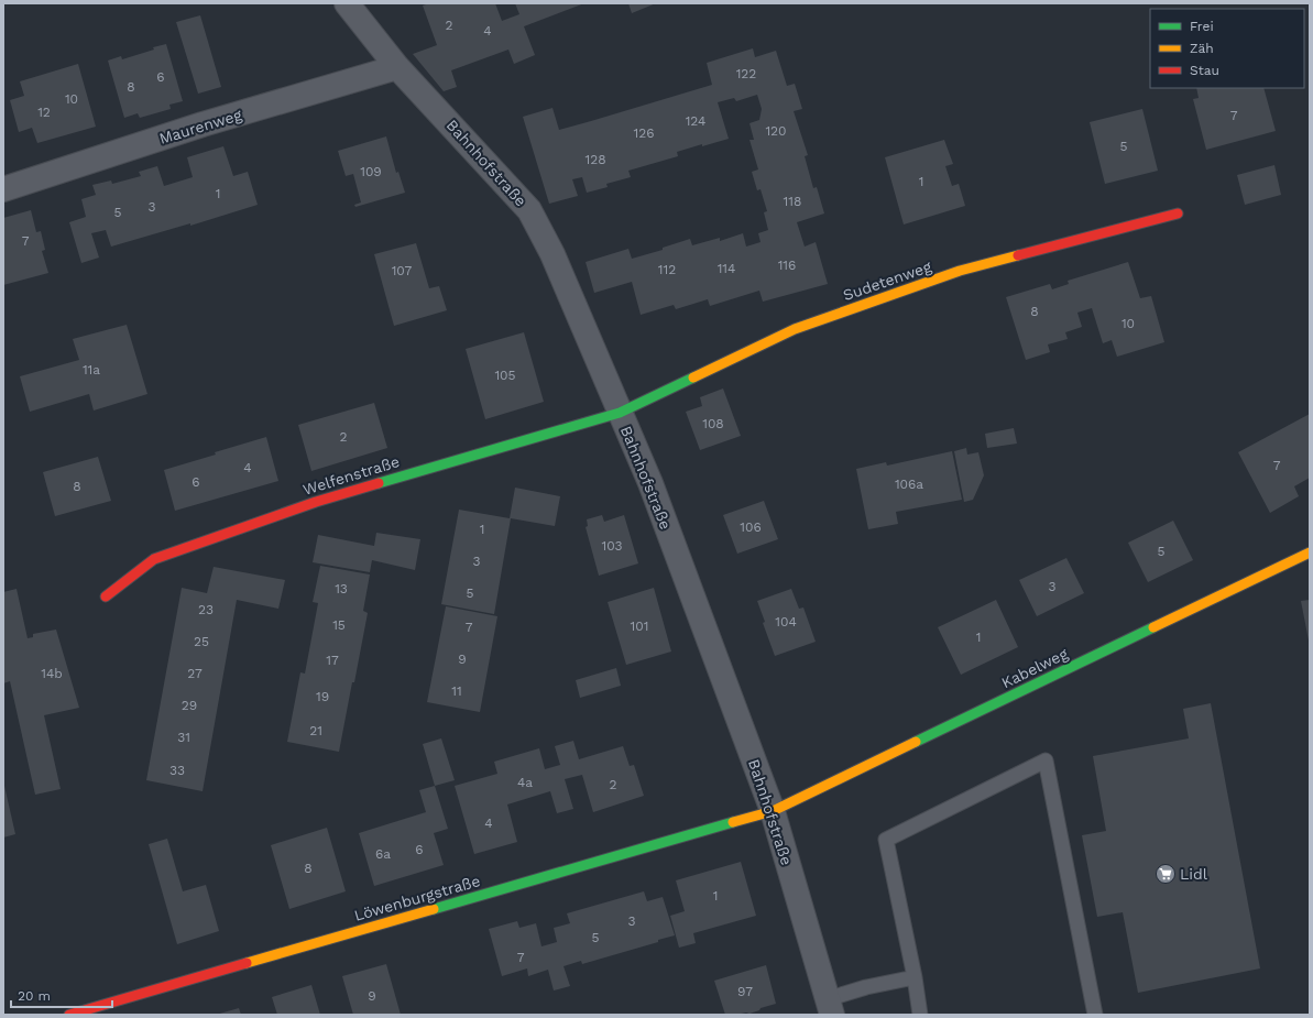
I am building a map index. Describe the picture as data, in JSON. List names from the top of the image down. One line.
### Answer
{"streets":{"street":["Maurenweg","Bahnhofstraße","Sudetenweg","Welfenstraße","Kabelweg","Löwenburgstraße"]},"crossings":[["Maurenweg","Bahnhofstraße"],["Bahnhofstraße","Sudetenweg"],["Bahnhofstraße","Welfenstraße"],["Bahnhofstraße","Kabelweg"],["Bahnhofstraße","Löwenburgstraße"],["Sudetenweg","Welfenstraße"],["Kabelweg","Löwenburgstraße"]],"places":{"supermarket":["Lidl"]},"house_numbers":["2","4","122","6","8","10","12","7","124","120","126","5","128","109","1","1","118","3","5","7","116","114","112","107","8","10","11a","105","108","2","7","4","6","106a","8","106","1","103","5","3","3","13","5","23","104","15","101","7","1","25","9","17","14b","27","11","19","29","21","31","33","4a","2","4","6","6a","8","1","3","5","7","97","9"],"legend":["Frei","Zäh","Stau"],"scale_bar":"20 m"}
